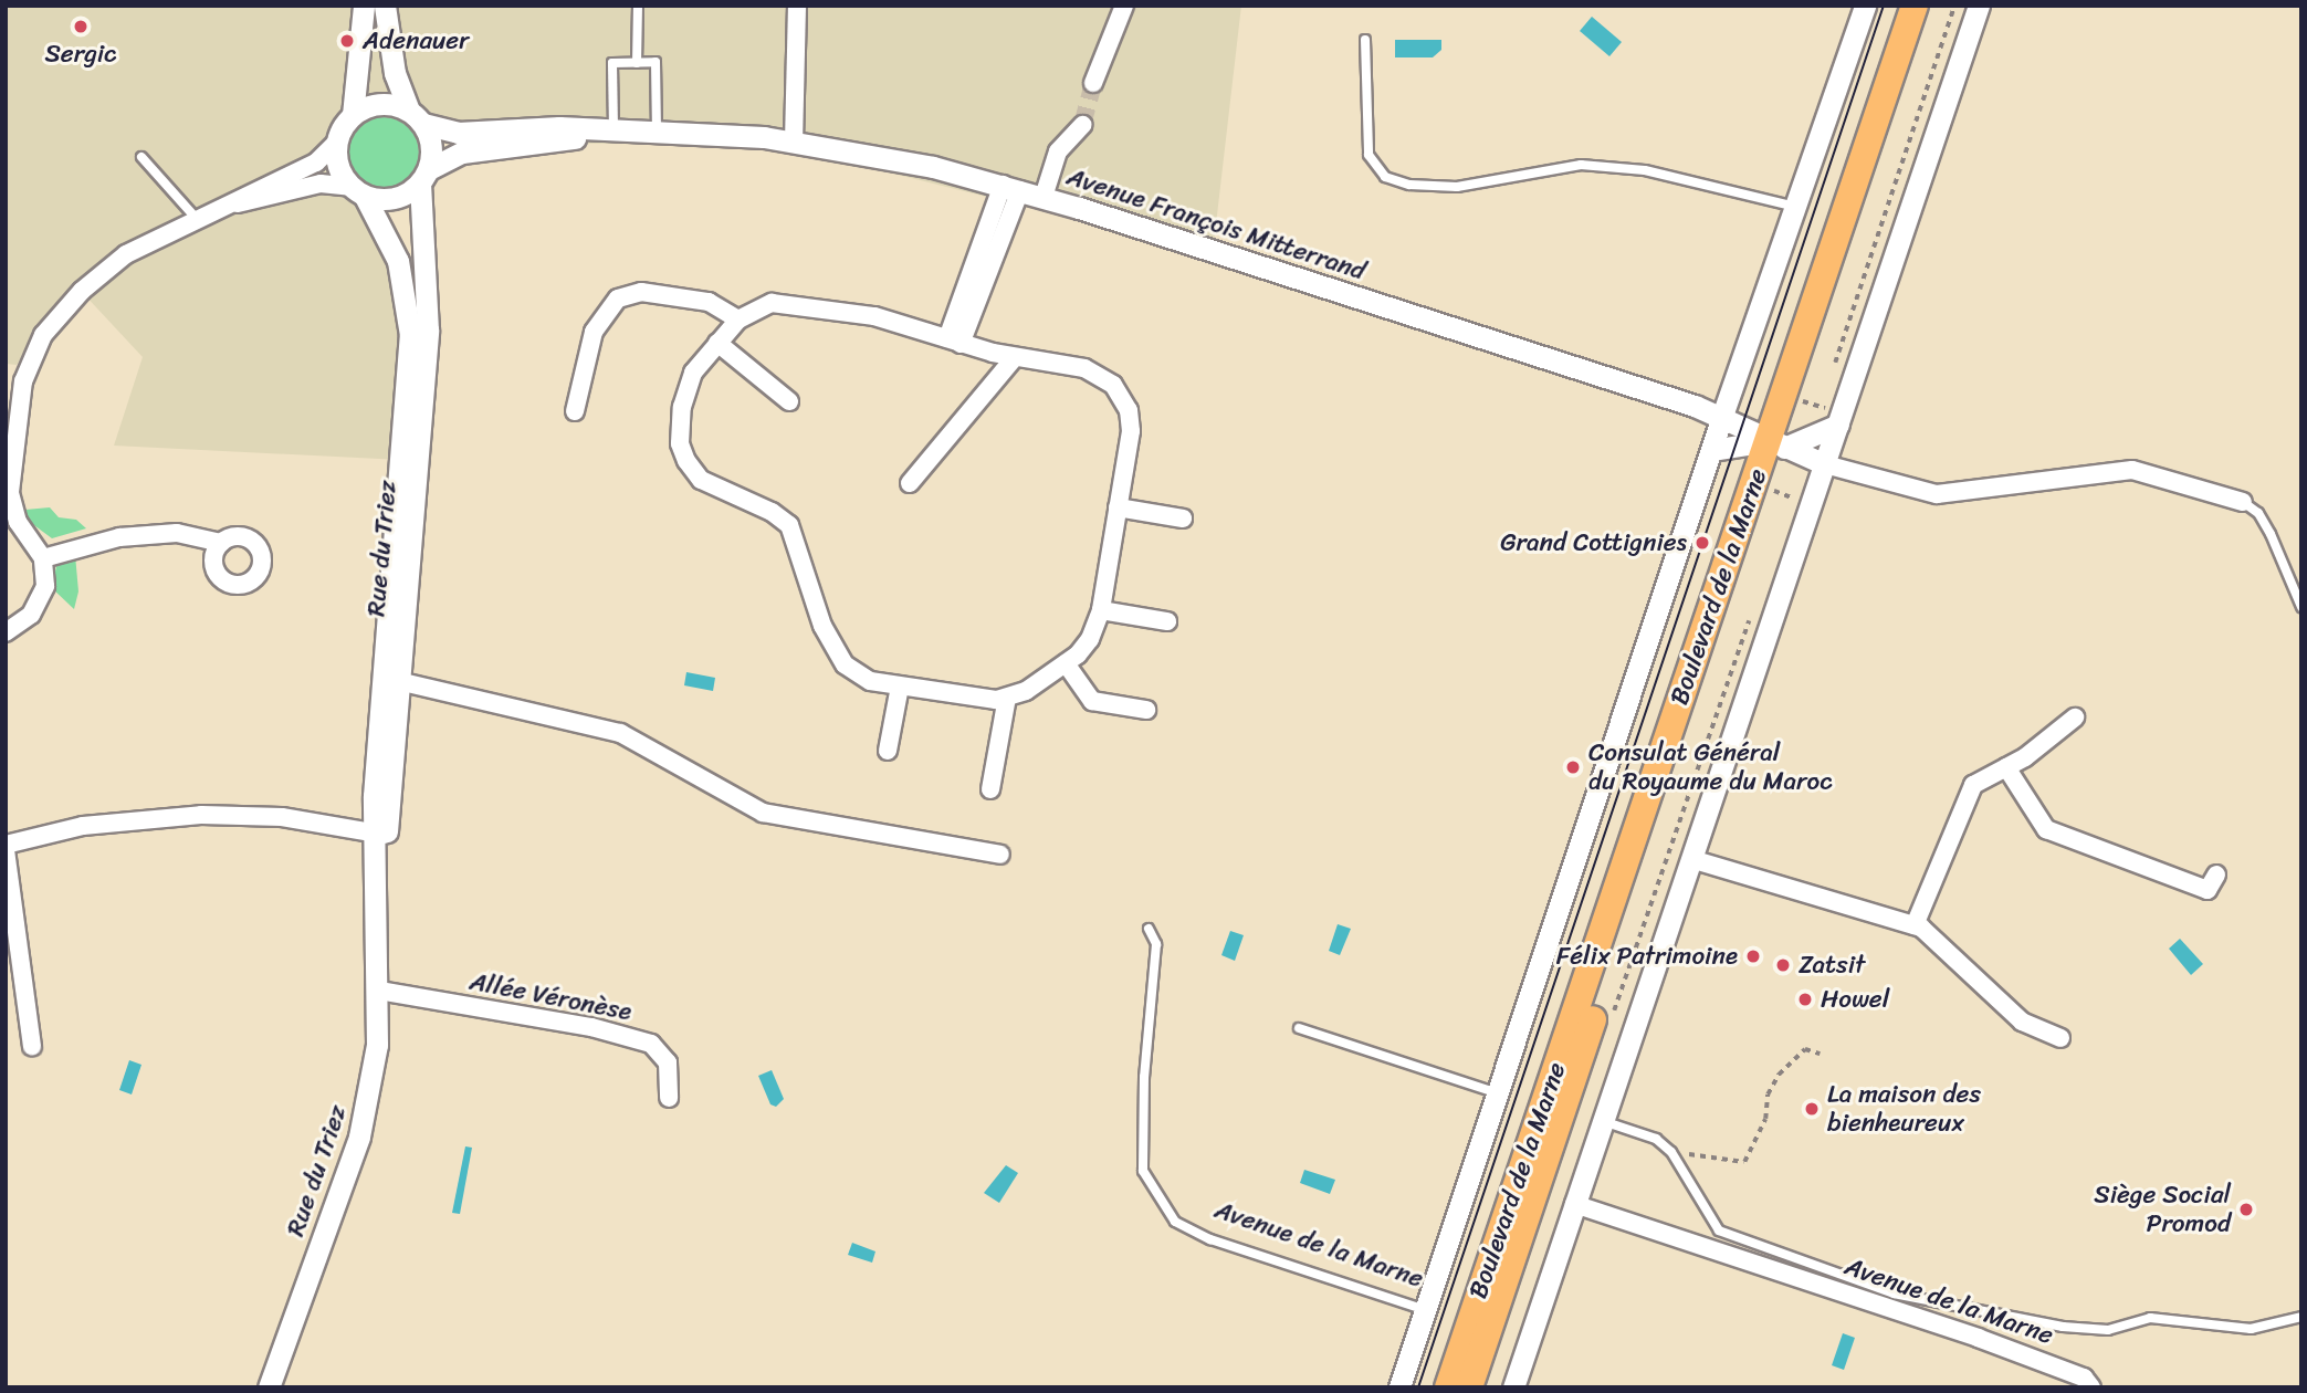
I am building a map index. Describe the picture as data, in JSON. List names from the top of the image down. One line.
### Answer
{"streets":{"main road":["Boulevard de la Marne"],"street":["Avenue François Mitterrand","Rue du Triez","Allée Véronèse","Avenue de la Marne"]},"crossings":[["Avenue François Mitterrand","Rue du Triez"],["Avenue François Mitterrand","Boulevard de la Marne"],["Rue du Triez","Allée Véronèse"],["Boulevard de la Marne","Avenue de la Marne"]],"places":["Sergic","Adenauer","Grand Cottignies","Consulat Général du Royaume du Maroc","Félix Patrimoine","Zatsit","Howel","La maison des bienheureux","Siège Social Promod"]}
